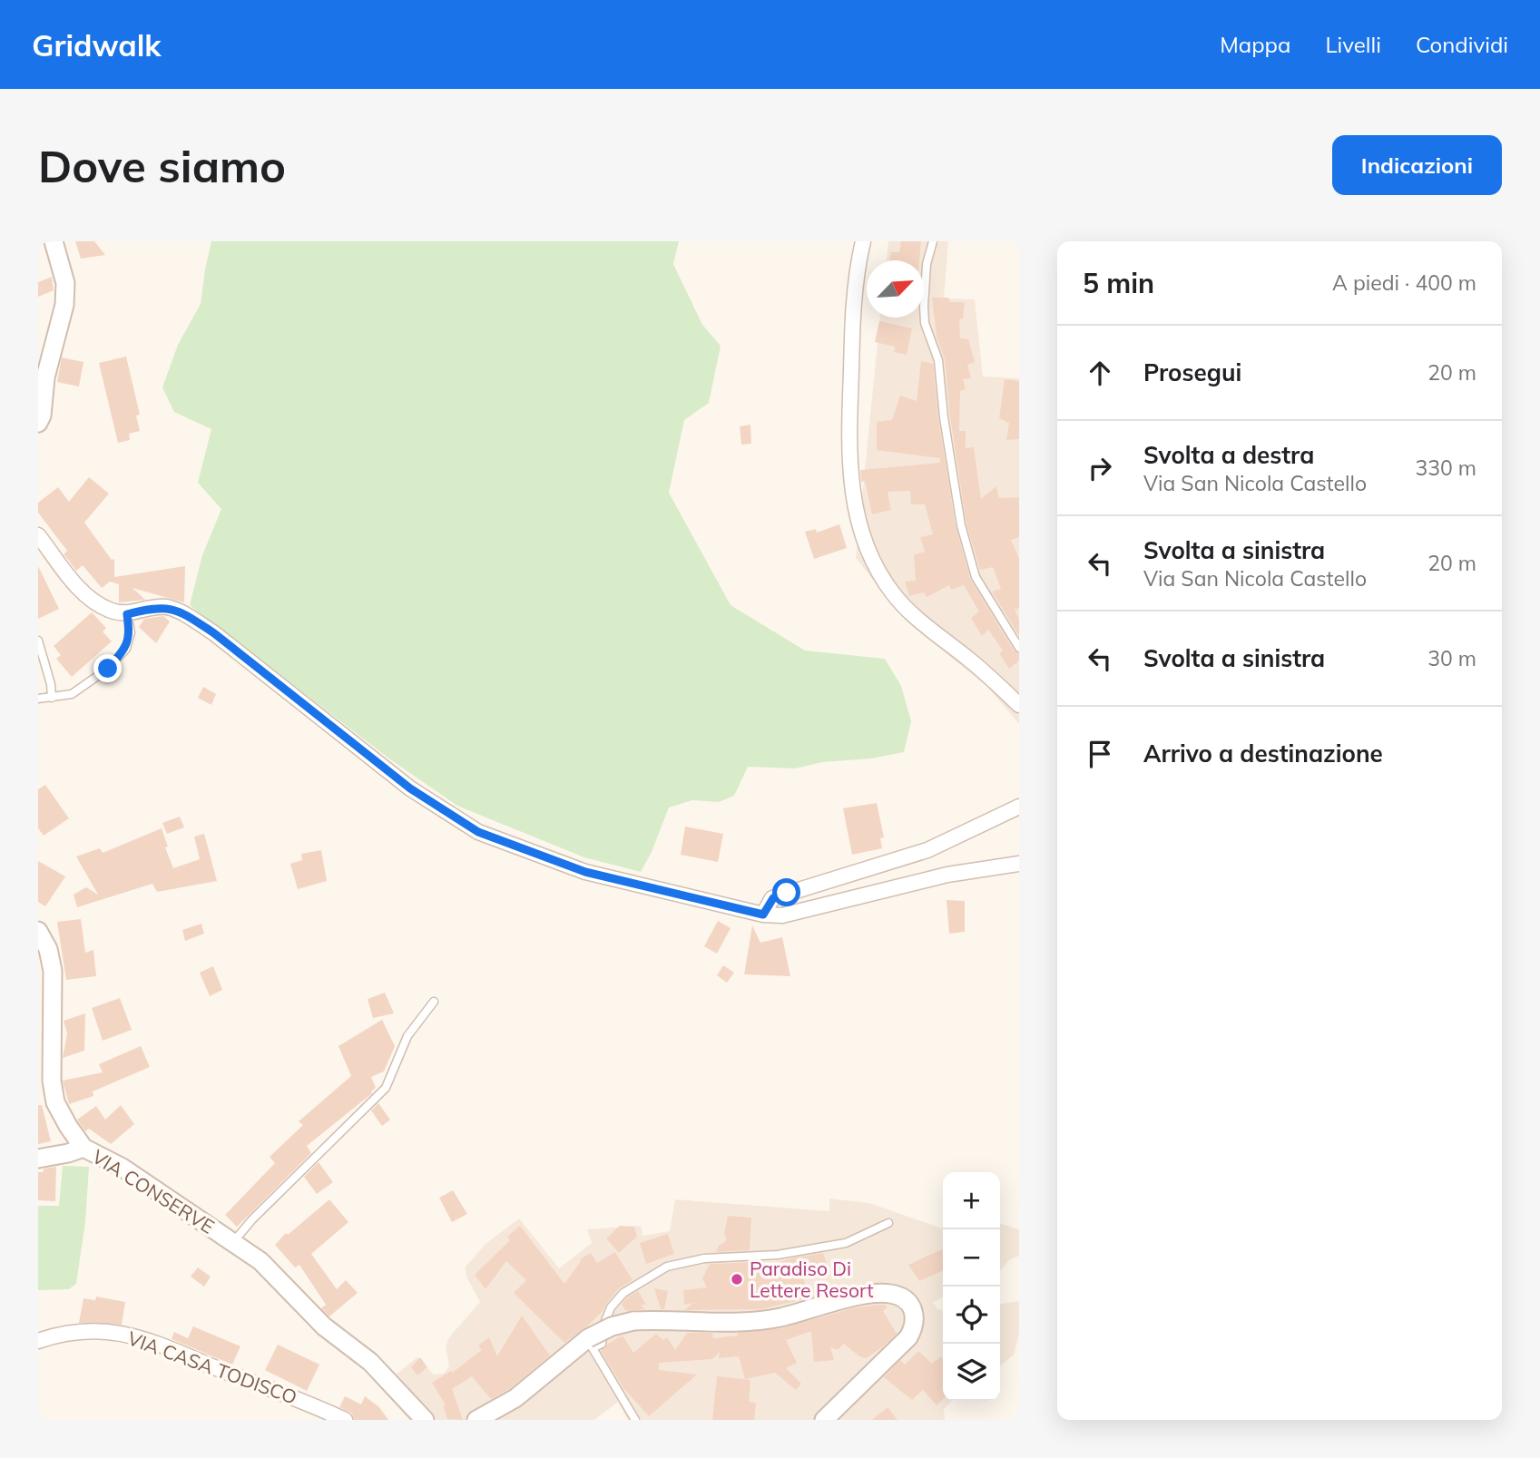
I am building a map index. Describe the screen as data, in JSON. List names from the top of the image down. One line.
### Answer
{"streets":{"street":["VIA CONSERVE","VIA CASA TODISCO"]},"places":["Paradiso Di Lettere Resort"],"north":"top right","page":{"header":"Gridwalk","nav":["Mappa","Livelli","Condividi"],"buttons":"Indicazioni","title":"Dove siamo","heading":["5 min","A piedi · 400 m"],"list":[["Prosegui","20 m"],["Svolta a destra","Via San Nicola Castello","330 m"],["Svolta a sinistra","Via San Nicola Castello","20 m"],["Svolta a sinistra","30 m"],"Arrivo a destinazione"],"map_buttons":["+","−"]}}
